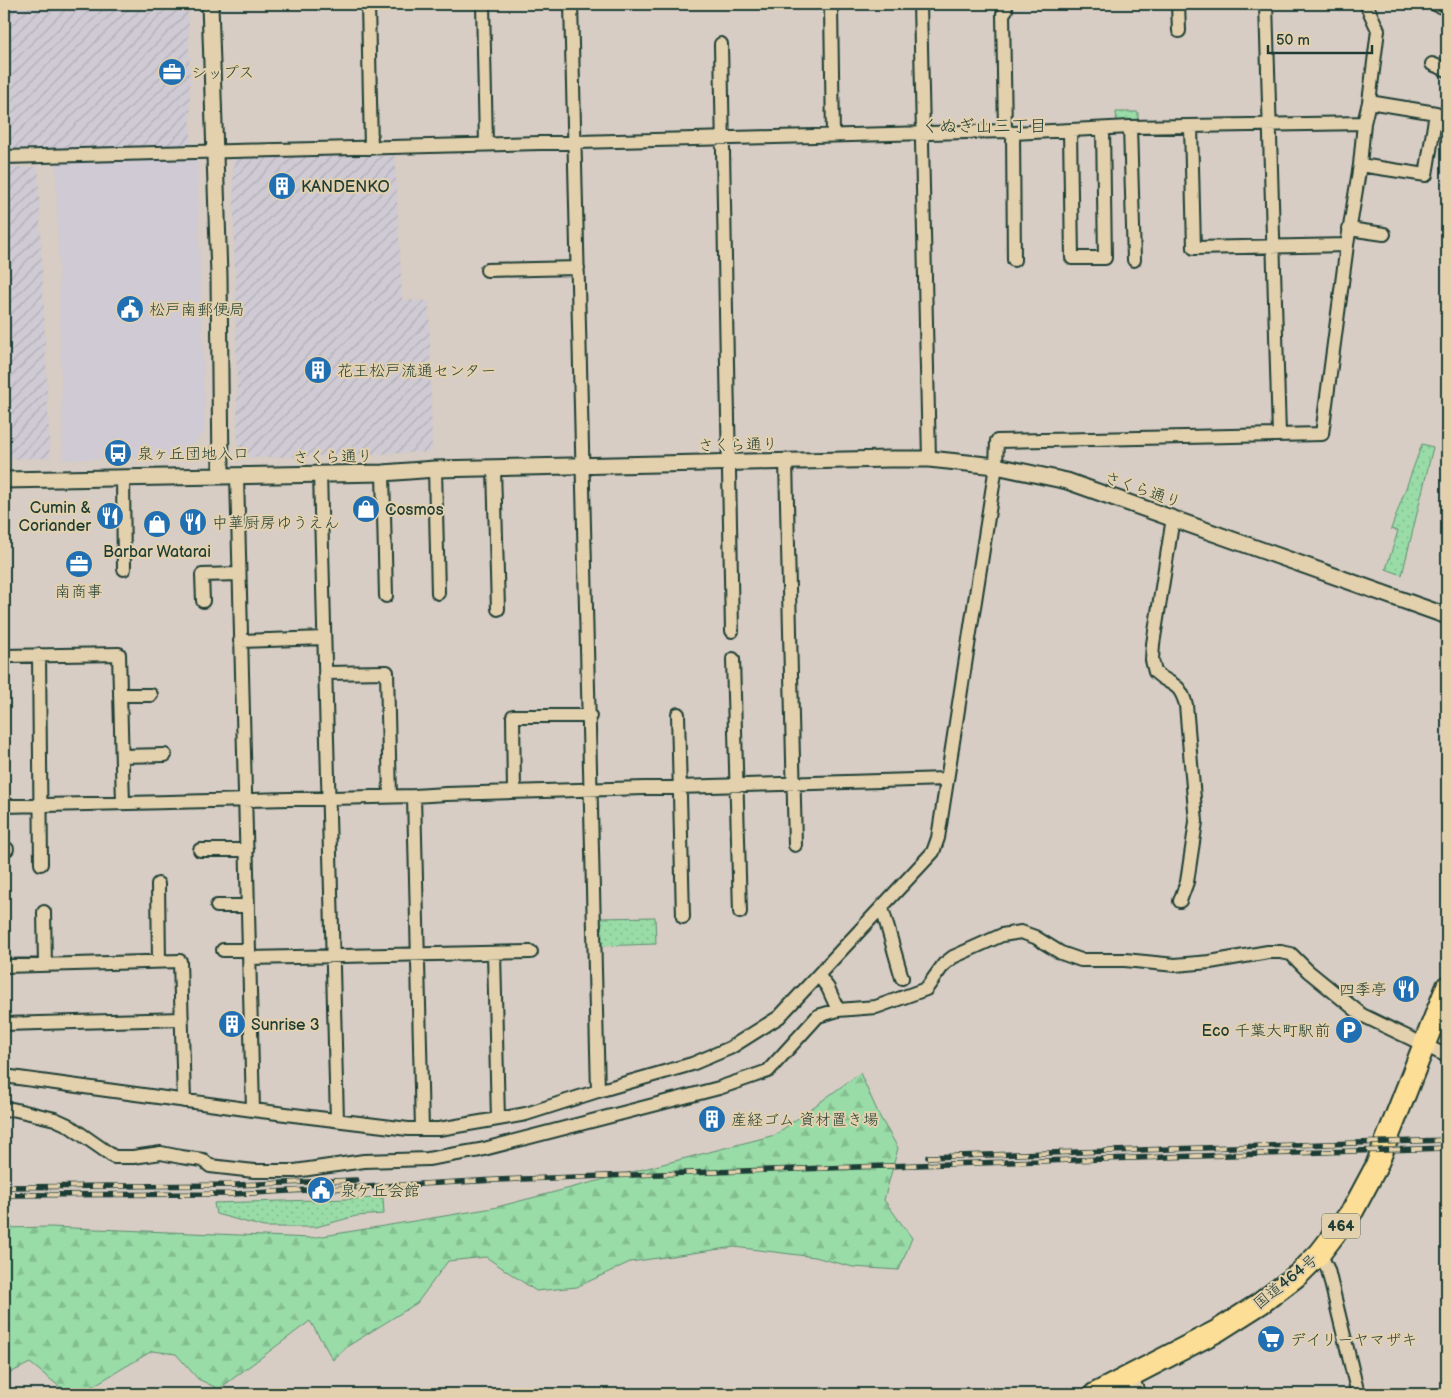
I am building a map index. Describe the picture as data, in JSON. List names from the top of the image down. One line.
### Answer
{"streets":{"highway":["464","国道464号"],"street":["さくら通り"]},"districts":["くぬぎ山三丁目"],"places":{"office":["シップス","南商事"],"building":["KANDENKO","花王松戸流通センター","Sunrise 3","産経ゴム 資材置き場"],"public building":["松戸南郵便局","泉ケ丘会館"],"bus stop":["泉ヶ丘団地入口"],"shop":["Cosmos","Barbar Watarai"],"restaurant":["Cumin & Coriander","中華厨房ゆうえん","四季亭"],"parking":["Eco 千葉大町駅前"],"supermarket":["デイリーヤマザキ"]},"scale_bar":"50 m"}
